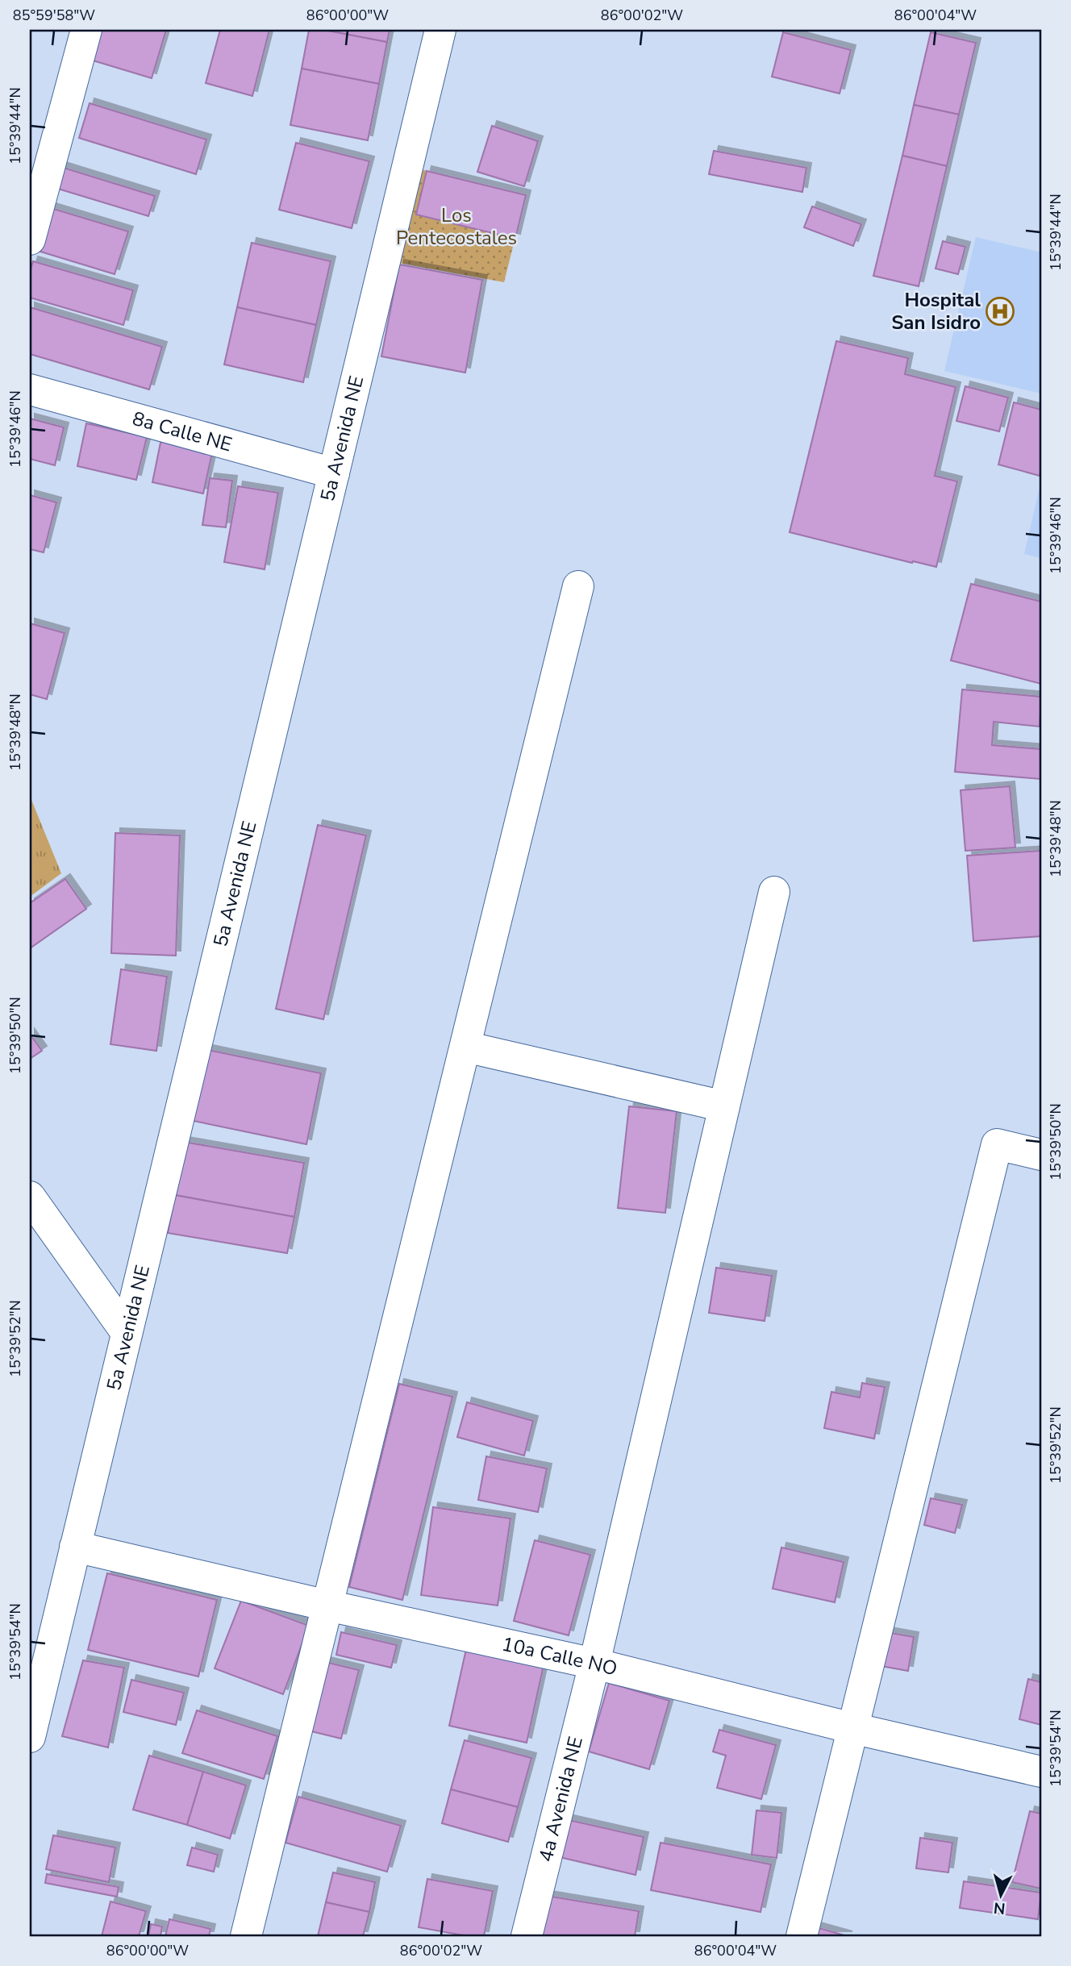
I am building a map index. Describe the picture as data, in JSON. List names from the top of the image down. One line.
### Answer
{"streets":{"street":["8a Calle NE","5a Avenida NE","10a Calle NO","4a Avenida NE"]},"crossings":[["8a Calle NE","5a Avenida NE"],["5a Avenida NE","10a Calle NO"],["10a Calle NO","4a Avenida NE"]],"parks":["Los Pentecostales"],"places":{"hospital":["Hospital San Isidro"]},"north":"bottom","coordinates":["85°59'58\"W","86°00'00\"W","86°00'02\"W","86°00'04\"W","15°39'44\"N","15°39'46\"N","15°39'48\"N","15°39'50\"N","15°39'52\"N","15°39'54\"N"]}
